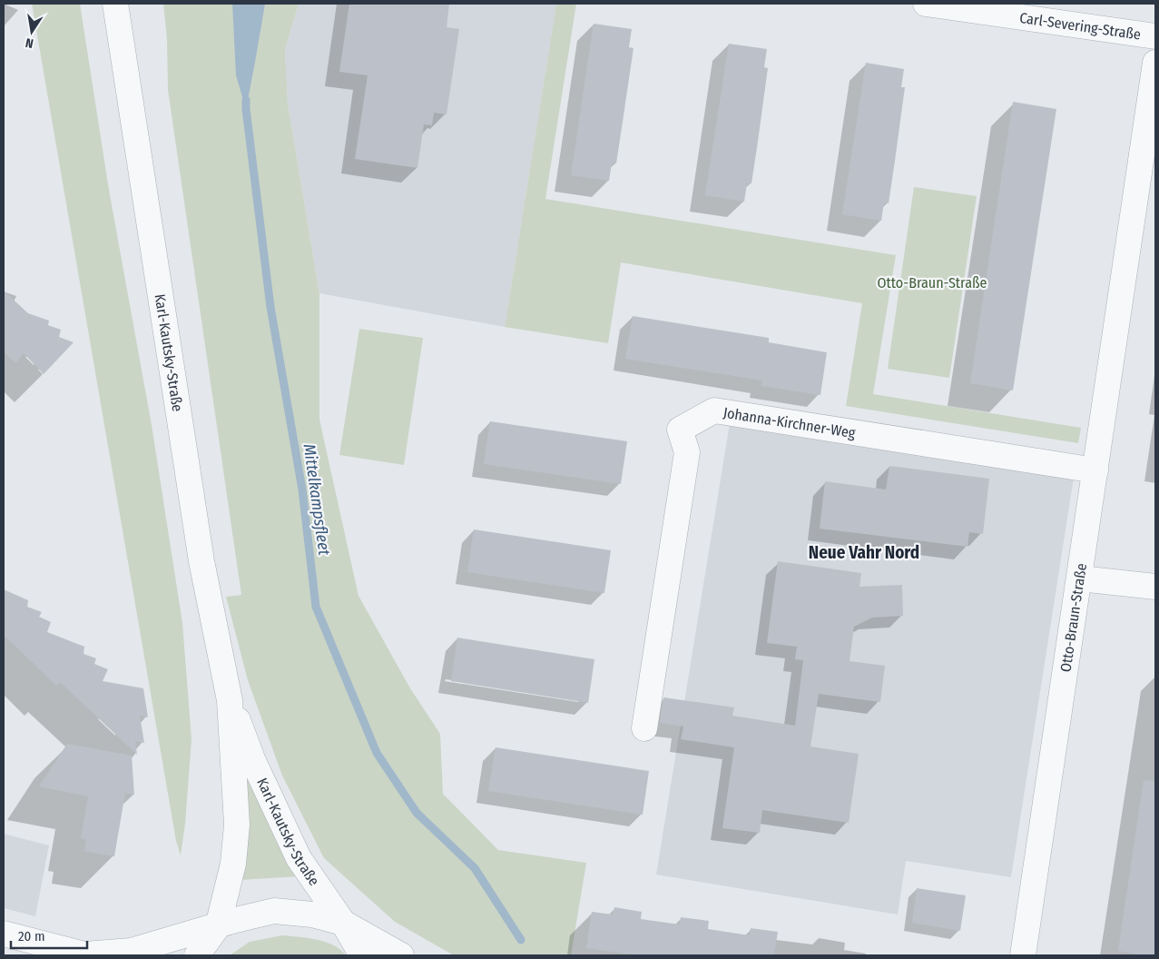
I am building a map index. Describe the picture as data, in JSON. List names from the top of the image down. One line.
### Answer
{"streets":{"street":["Carl-Severing-Straße","Karl-Kautsky-Straße","Johanna-Kirchner-Weg","Otto-Braun-Straße"]},"crossings":[["Johanna-Kirchner-Weg","Otto-Braun-Straße"]],"districts":["Neue Vahr Nord"],"water":["Mittelkampsfleet"],"parks":["Otto-Braun-Straße"],"scale_bar":"20 m","north":"bottom"}
